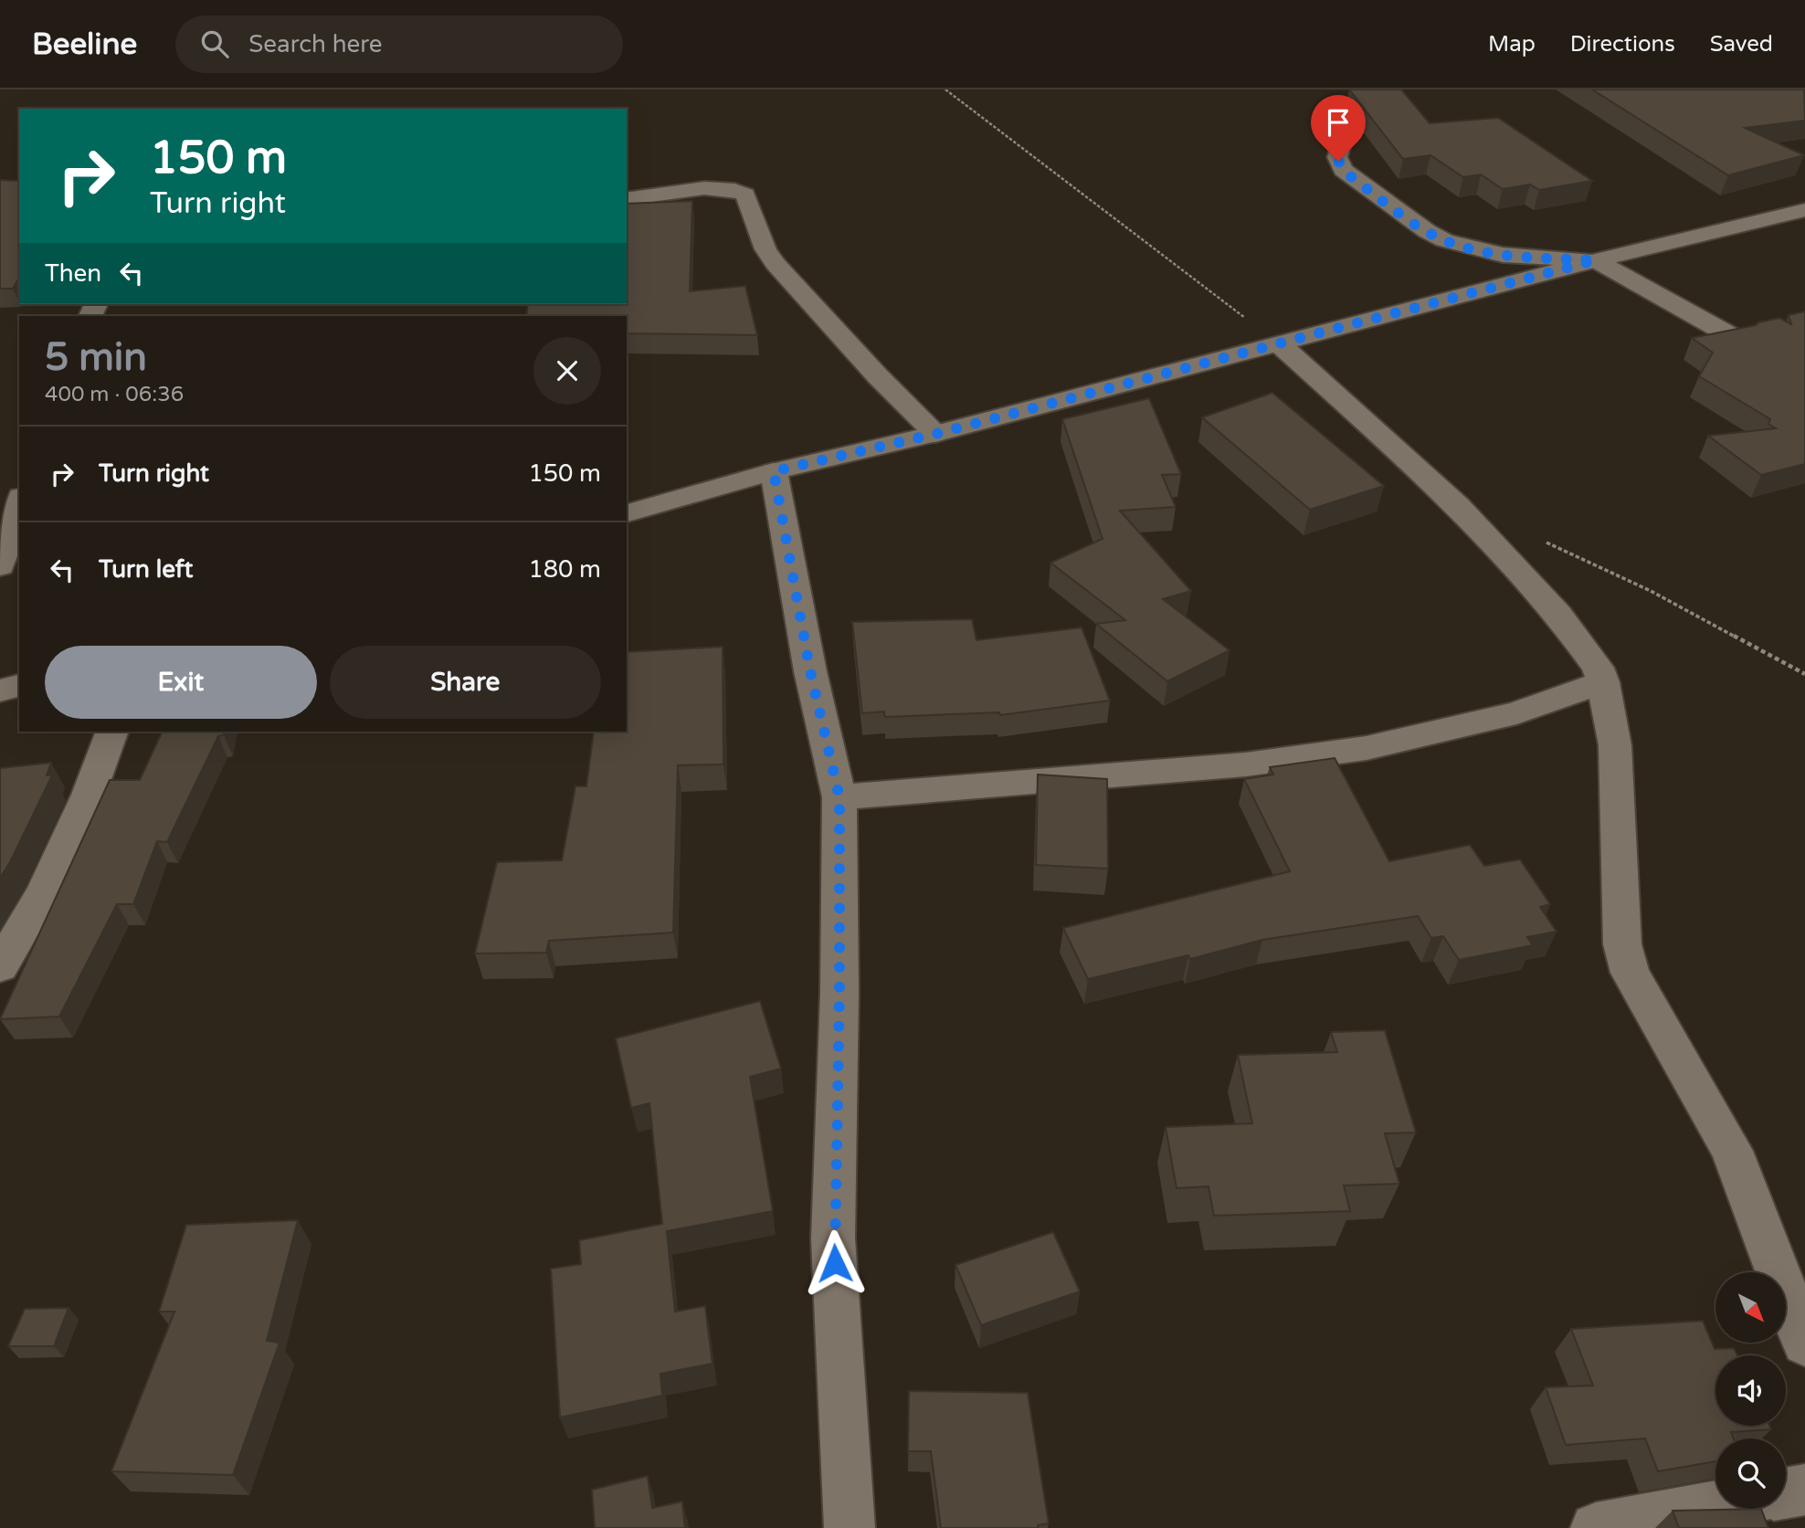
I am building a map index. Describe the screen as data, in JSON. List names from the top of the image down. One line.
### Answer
{"north":"bottom right","page":{"header":"Beeline","search":"Search here","nav":["Map","Directions","Saved"],"turn":["150 m","Turn right"],"then":"Then","heading":["5 min","400 m · 06:36"],"list":[{"name":"Turn right","value":"150 m"},{"name":"Turn left","value":"180 m"}],"buttons":["Exit","Share"]}}
